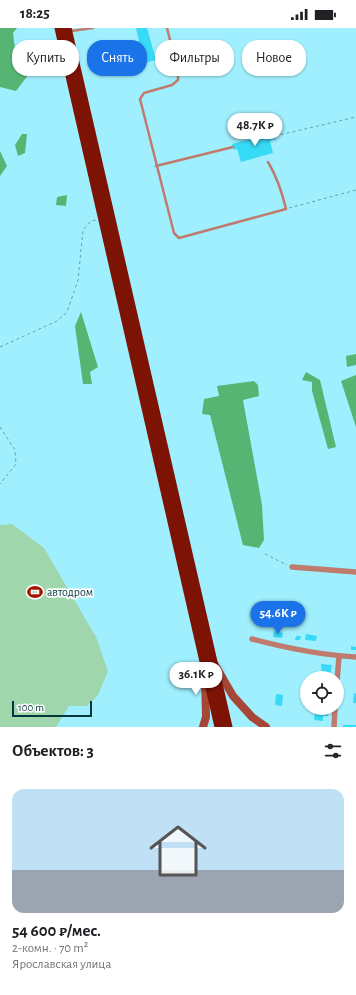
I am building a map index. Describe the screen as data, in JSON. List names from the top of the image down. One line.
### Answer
{"places":{"sports":["автодром"]},"scale_bar":"100 m","page":{"status":"18:25","chip":["Купить","Снять","Фильтры","Новое"],"price":["48.7K ₽","54.6K ₽","36.1K ₽"],"scale":"100 m","heading":"Объектов: 3","list":[{"name":"54 600 ₽/мес.","note":"2-комн. · 70 m² · Ярославская улица"}]}}
